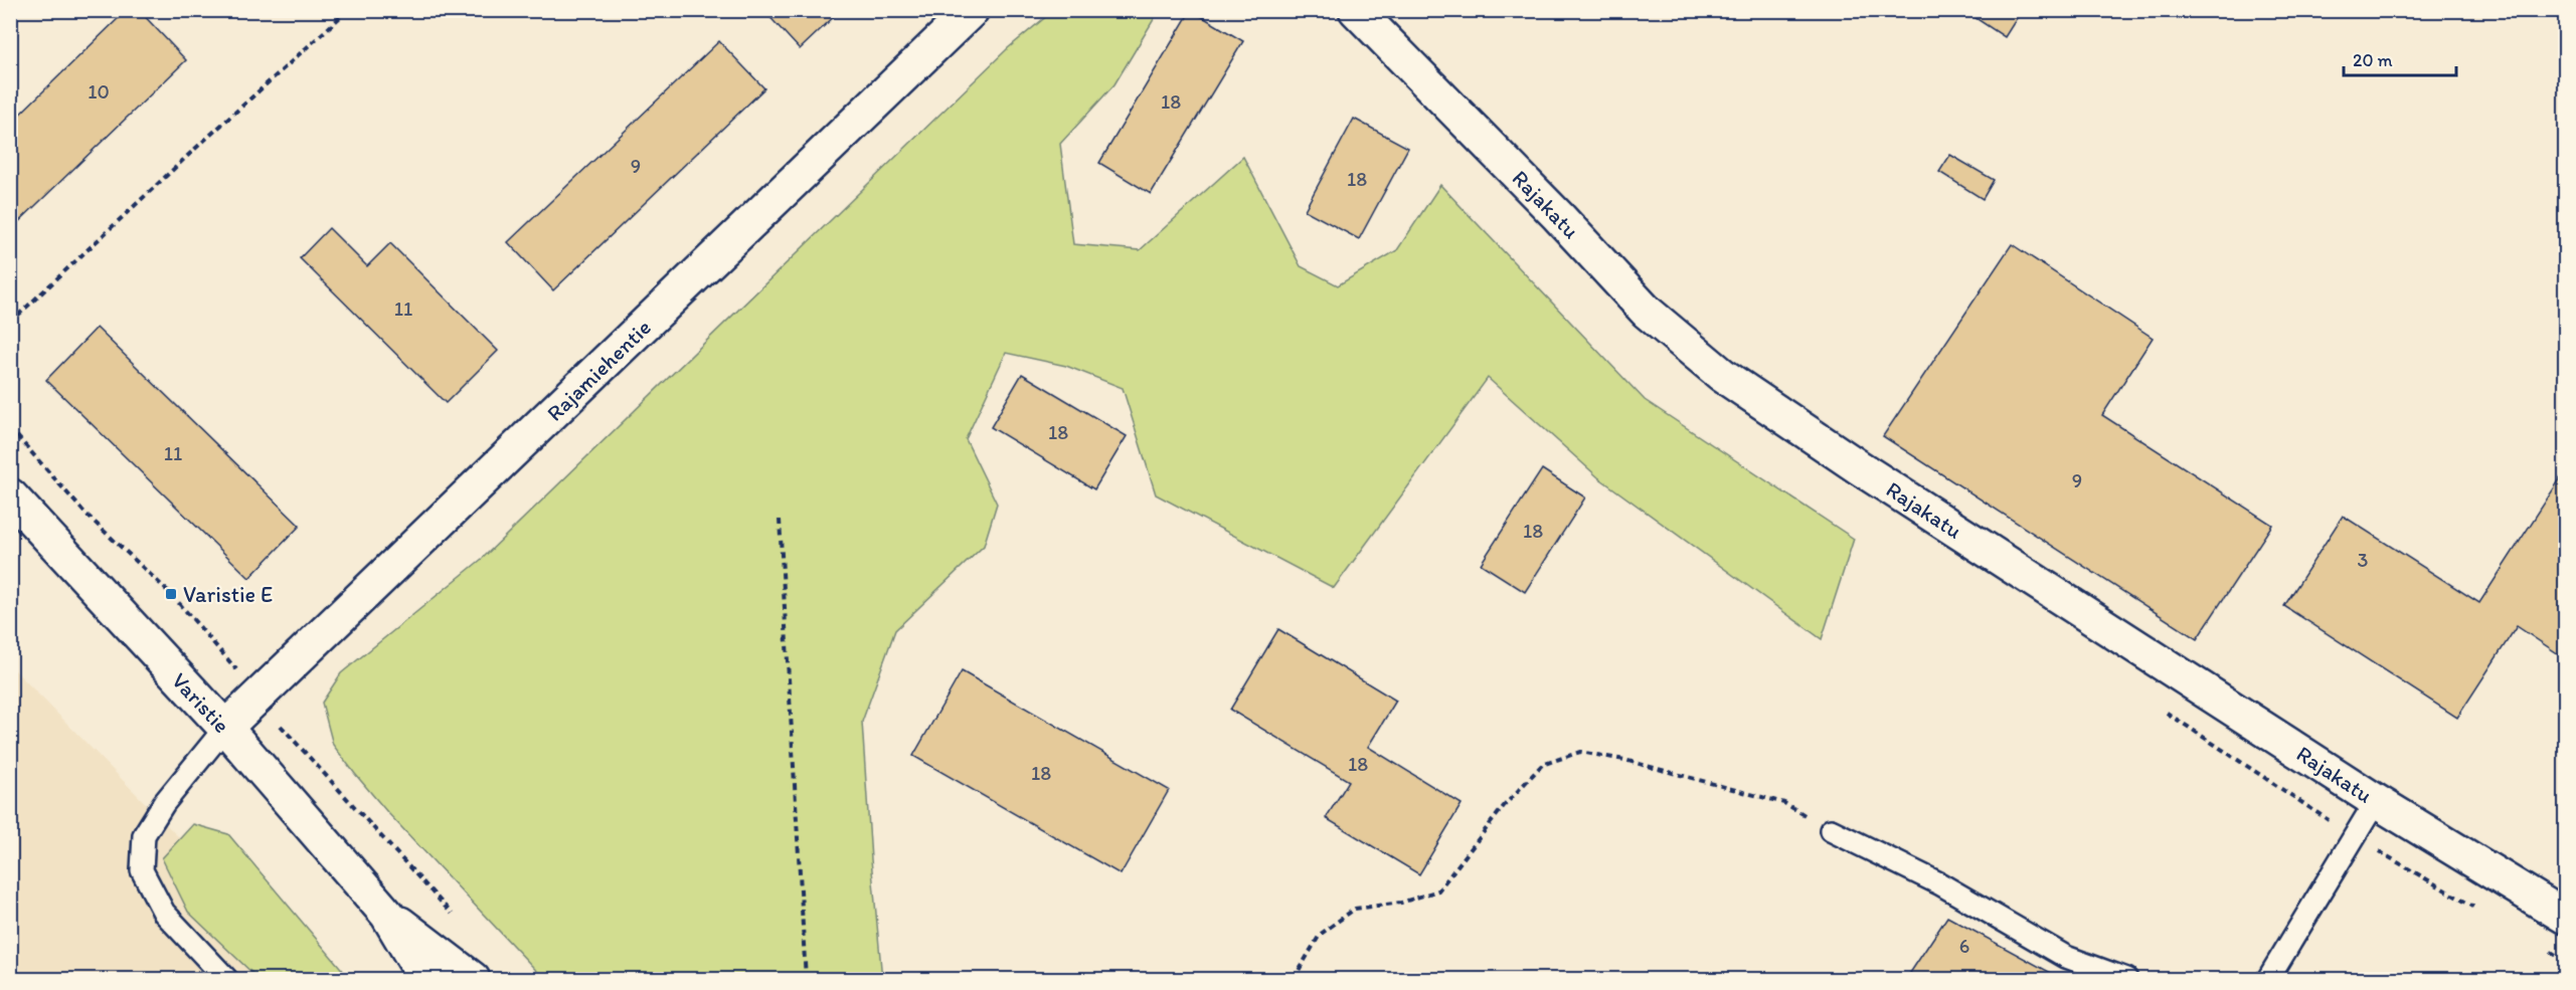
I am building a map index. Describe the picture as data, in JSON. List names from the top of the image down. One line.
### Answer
{"streets":{"street":["Rajakatu","Rajamiehentie","Varistie"]},"crossings":[["Rajamiehentie","Varistie"]],"places":{"transit":["Varistie E"]},"house_numbers":["10","18","9","18","11","18","11","9","18","3","18","18","6"],"scale_bar":"20 m"}
